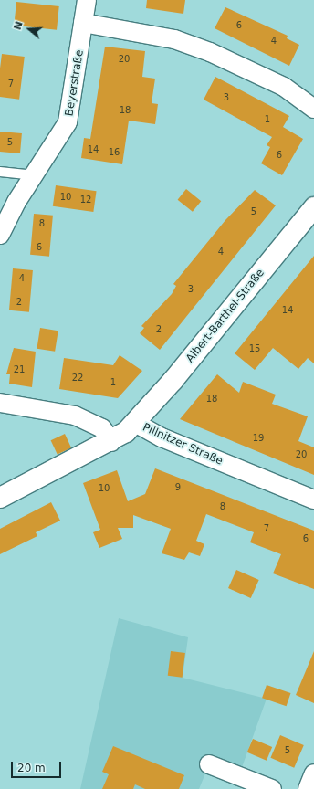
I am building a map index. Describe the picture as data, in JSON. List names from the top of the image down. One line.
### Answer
{"streets":{"street":["Beyerstraße","Albert-Barthel-Straße","Pillnitzer Straße"]},"crossings":[["Albert-Barthel-Straße","Pillnitzer Straße"]],"house_numbers":["6","4","20","7","3","18","1","5","14","16","6","10","12","5","8","6","4","4","3","2","14","2","15","21","22","1","18","19","20","9","10","8","7","6","5"],"scale_bar":"20 m","north":"left"}
